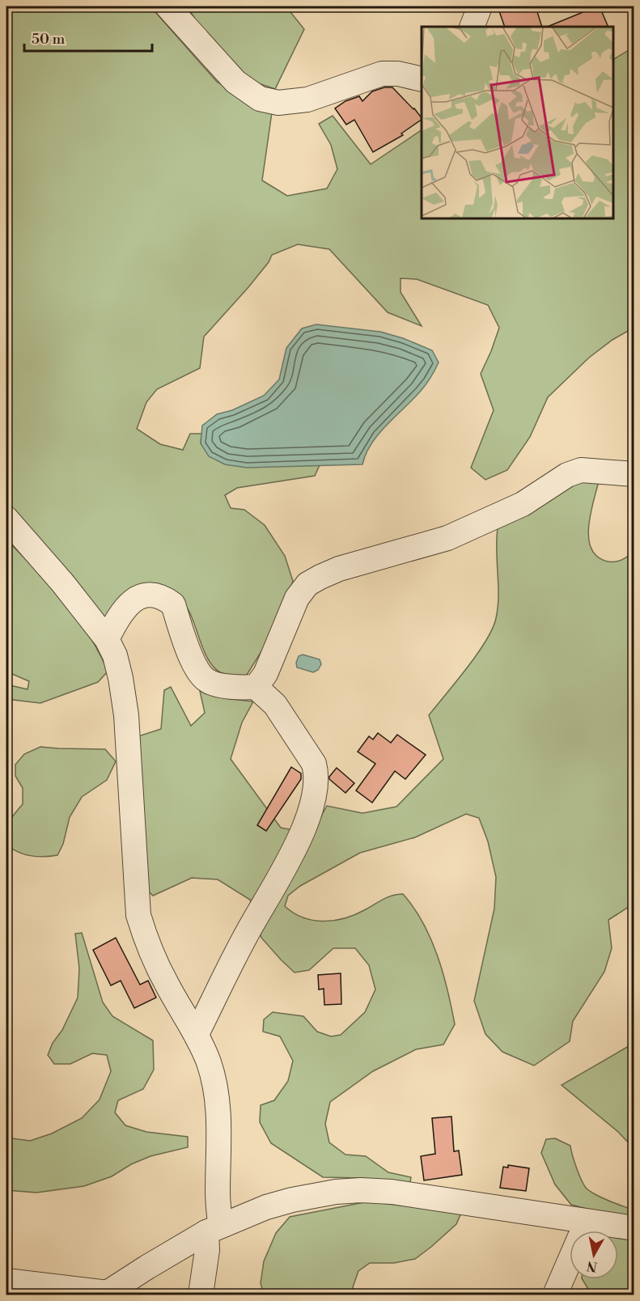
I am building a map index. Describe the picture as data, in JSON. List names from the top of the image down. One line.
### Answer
{"scale_bar":"50 m","north":"bottom"}
